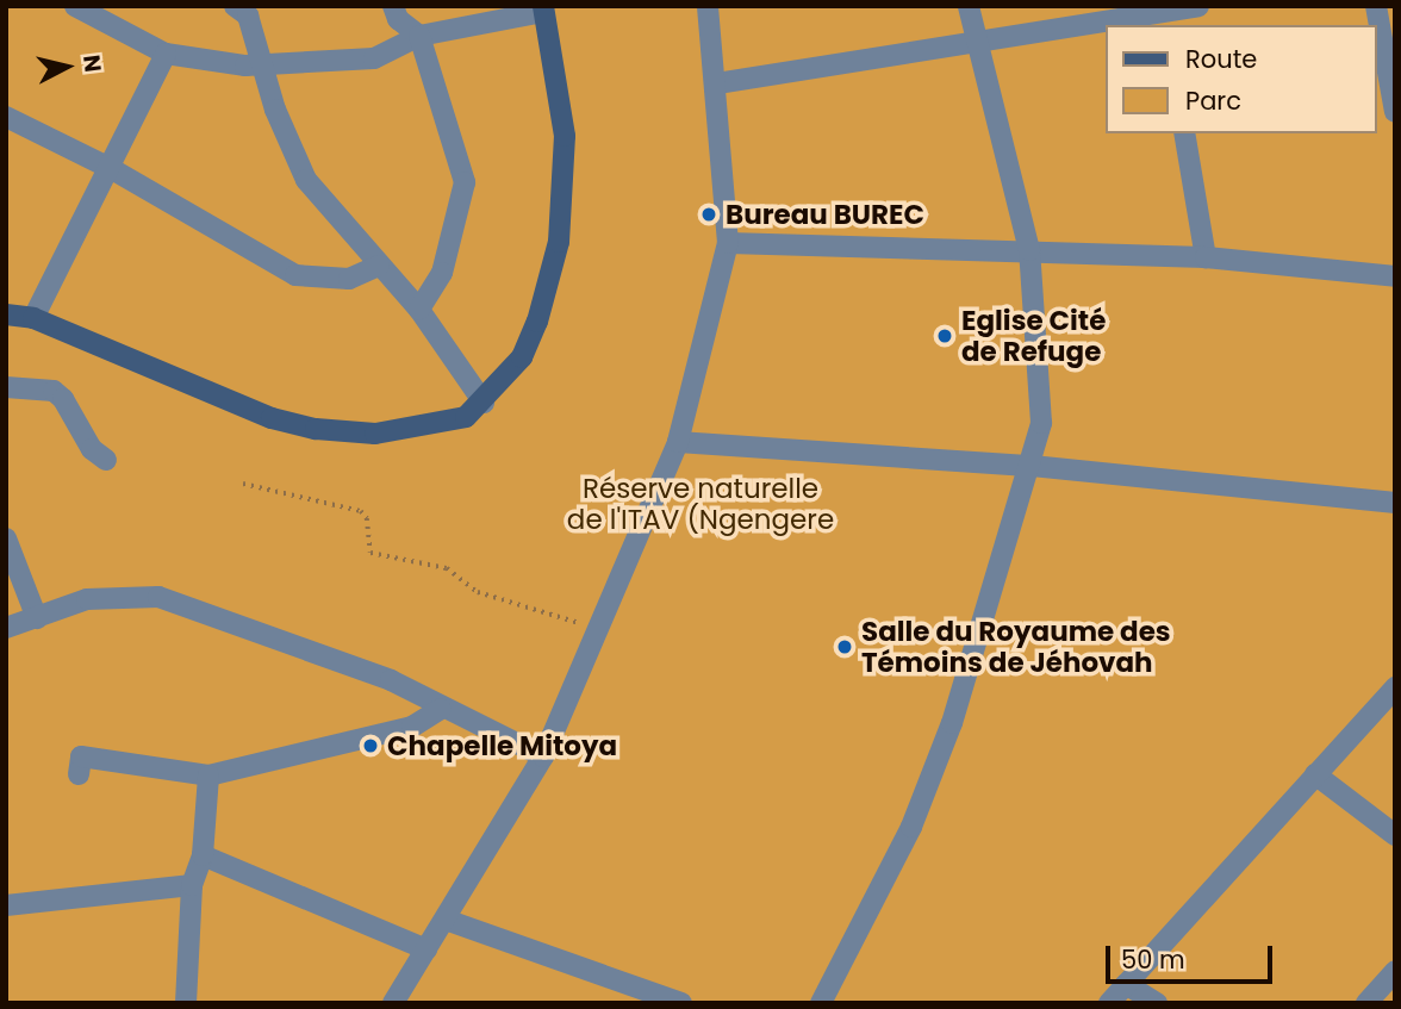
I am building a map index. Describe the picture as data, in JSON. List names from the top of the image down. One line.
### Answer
{"parks":["Réserve naturelle de l'ITAV (Ngengere"],"places":["Bureau BUREC","Eglise Cité de Refuge","Salle du Royaume des Témoins de Jéhovah","Chapelle Mitoya"],"legend":["Route","Parc"],"scale_bar":"50 m","north":"right"}
